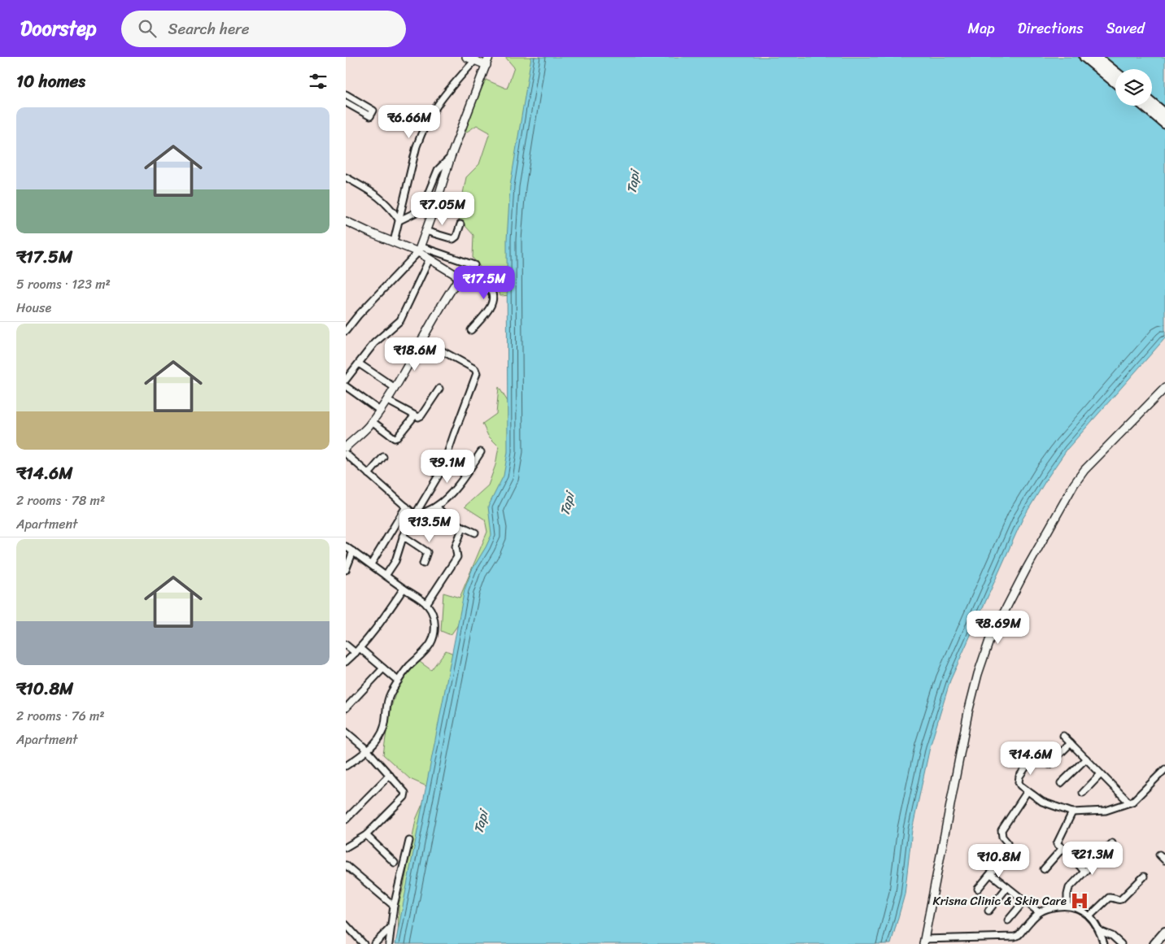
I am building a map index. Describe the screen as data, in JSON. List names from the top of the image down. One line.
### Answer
{"water":["Tapi"],"places":{"hospital":["Krisna Clinic & Skin Care"]},"page":{"header":"Doorstep","search":"Search here","nav":["Map","Directions","Saved"],"heading":"10 homes","price":["₹6.66M","₹7.05M","₹17.5M","₹18.6M","₹9.1M","₹13.5M","₹8.69M","₹14.6M","₹21.3M","₹10.8M"],"list":[{"name":"₹17.5M","note":"5 rooms · 123 m² · House"},{"name":"₹14.6M","note":"2 rooms · 78 m² · Apartment"},{"name":"₹10.8M","note":"2 rooms · 76 m² · Apartment"}]}}
